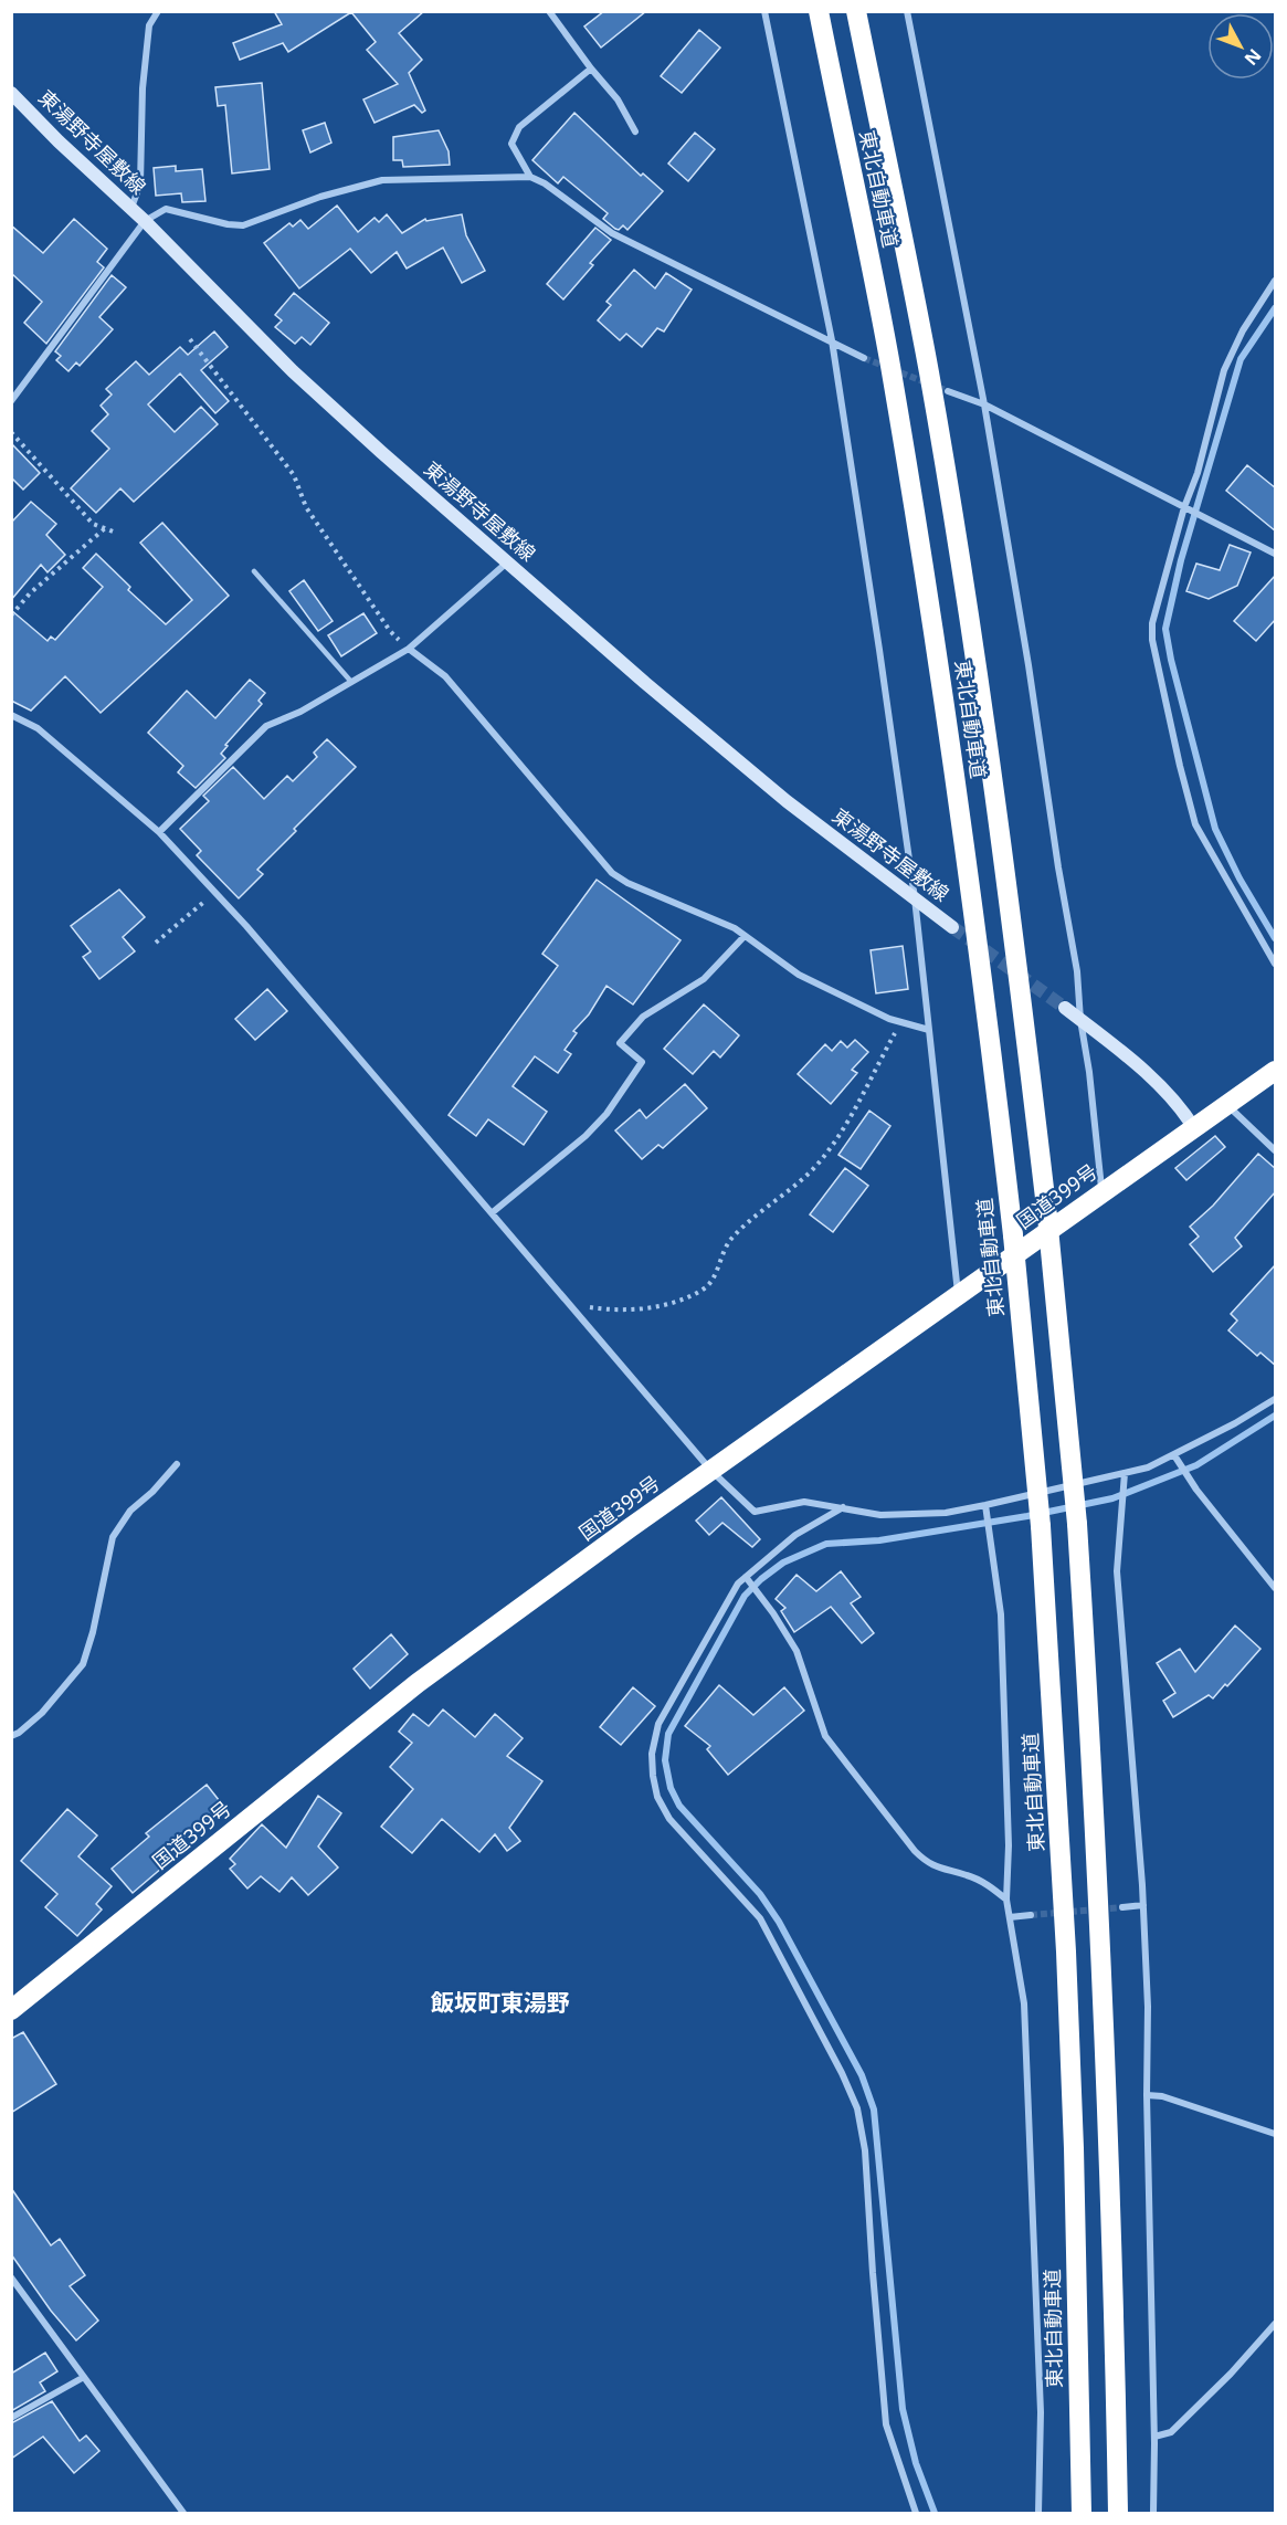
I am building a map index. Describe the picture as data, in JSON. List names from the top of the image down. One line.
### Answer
{"streets":{"highway":["東北自動車道","国道399号"],"main road":["東湯野寺屋敷線"]},"districts":["飯坂町東湯野"],"north":"bottom right"}
